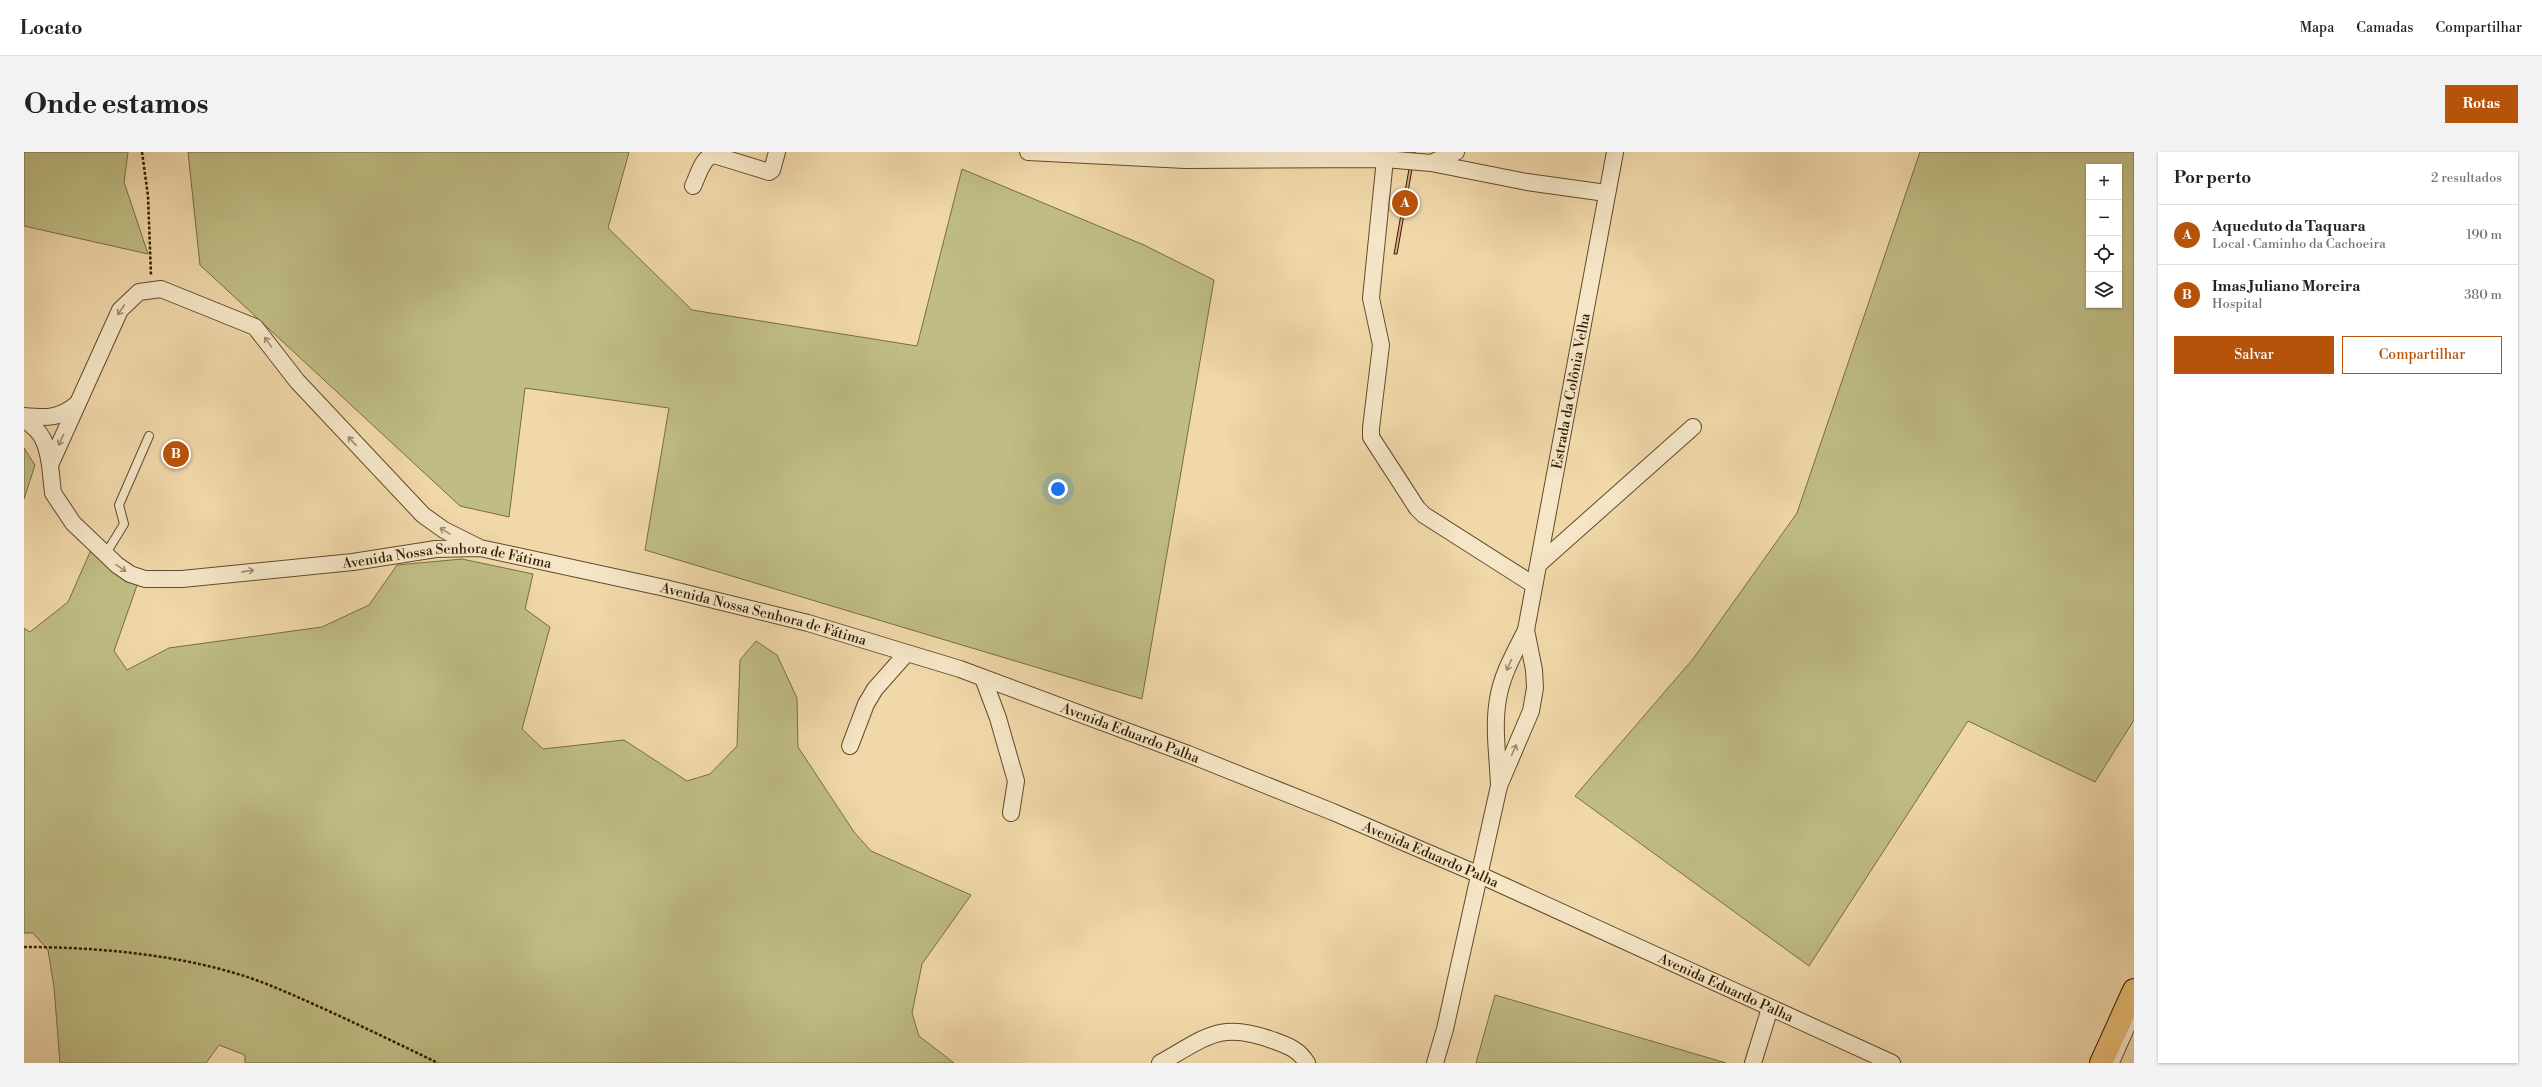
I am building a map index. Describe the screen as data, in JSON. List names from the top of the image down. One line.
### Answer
{"streets":{"street":["Estrada da Colônia Velha","Avenida Nossa Senhora de Fátima","Avenida Eduardo Palha"]},"crossings":[["Estrada da Colônia Velha","Avenida Eduardo Palha"],["Avenida Nossa Senhora de Fátima","Avenida Eduardo Palha"]],"page":{"header":"Locato","nav":["Mapa","Camadas","Compartilhar"],"buttons":["Rotas",["Salvar","Compartilhar"]],"title":"Onde estamos","heading":["Por perto","2 resultados"],"map_buttons":["+","−"],"pins":["A","B"],"list":[{"mark":"A","name":"Aqueduto da Taquara","note":"Local · Caminho da Cachoeira","value":"190 m"},{"mark":"B","name":"Imas Juliano Moreira","note":"Hospital","value":"380 m"}]}}
